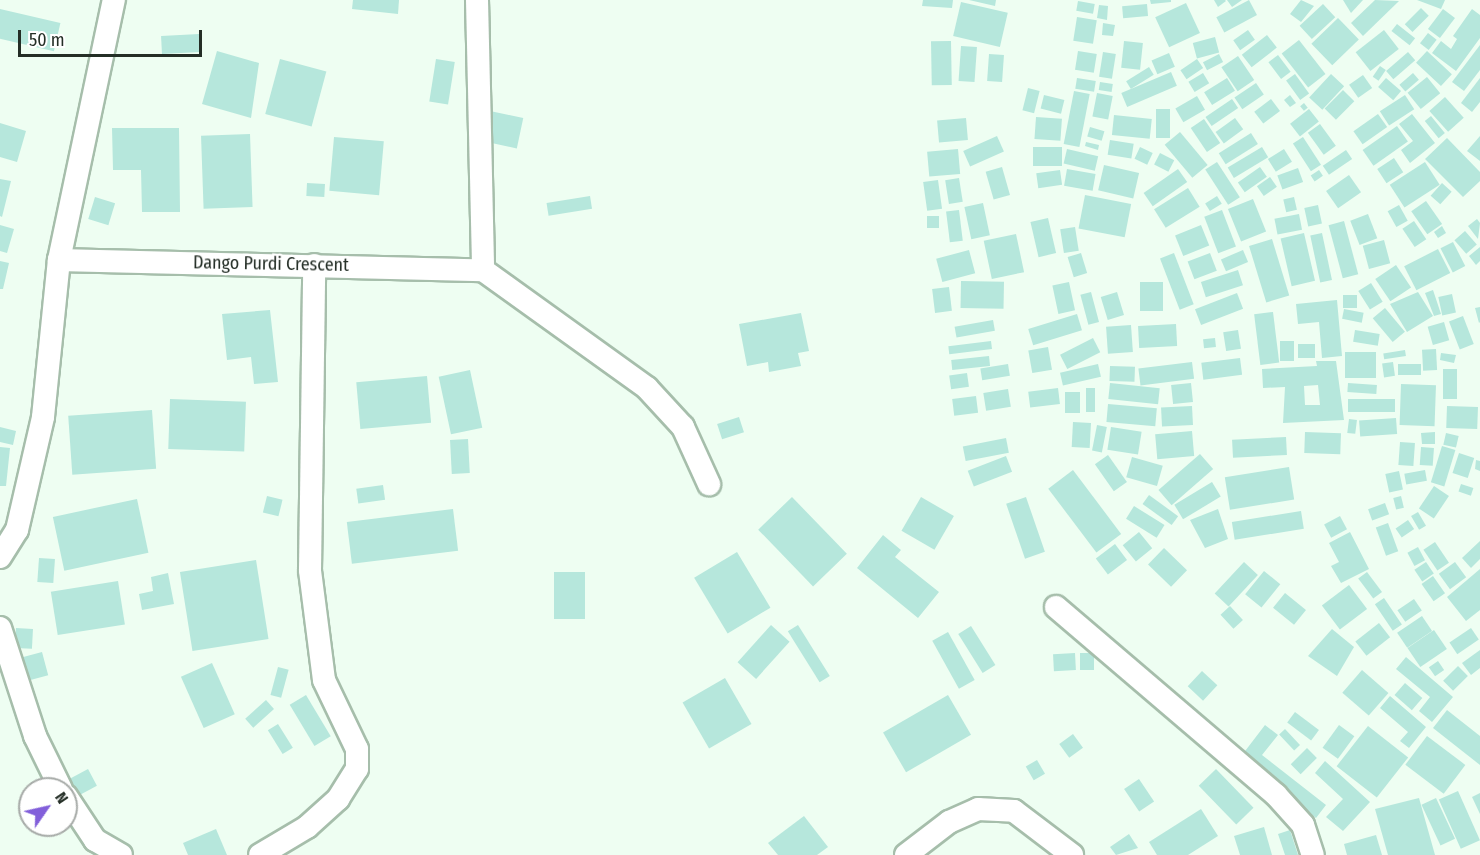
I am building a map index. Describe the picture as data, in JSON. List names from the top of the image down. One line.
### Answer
{"streets":{"street":["Dango Purdi Crescent"]},"scale_bar":"50 m","north":"top right"}
